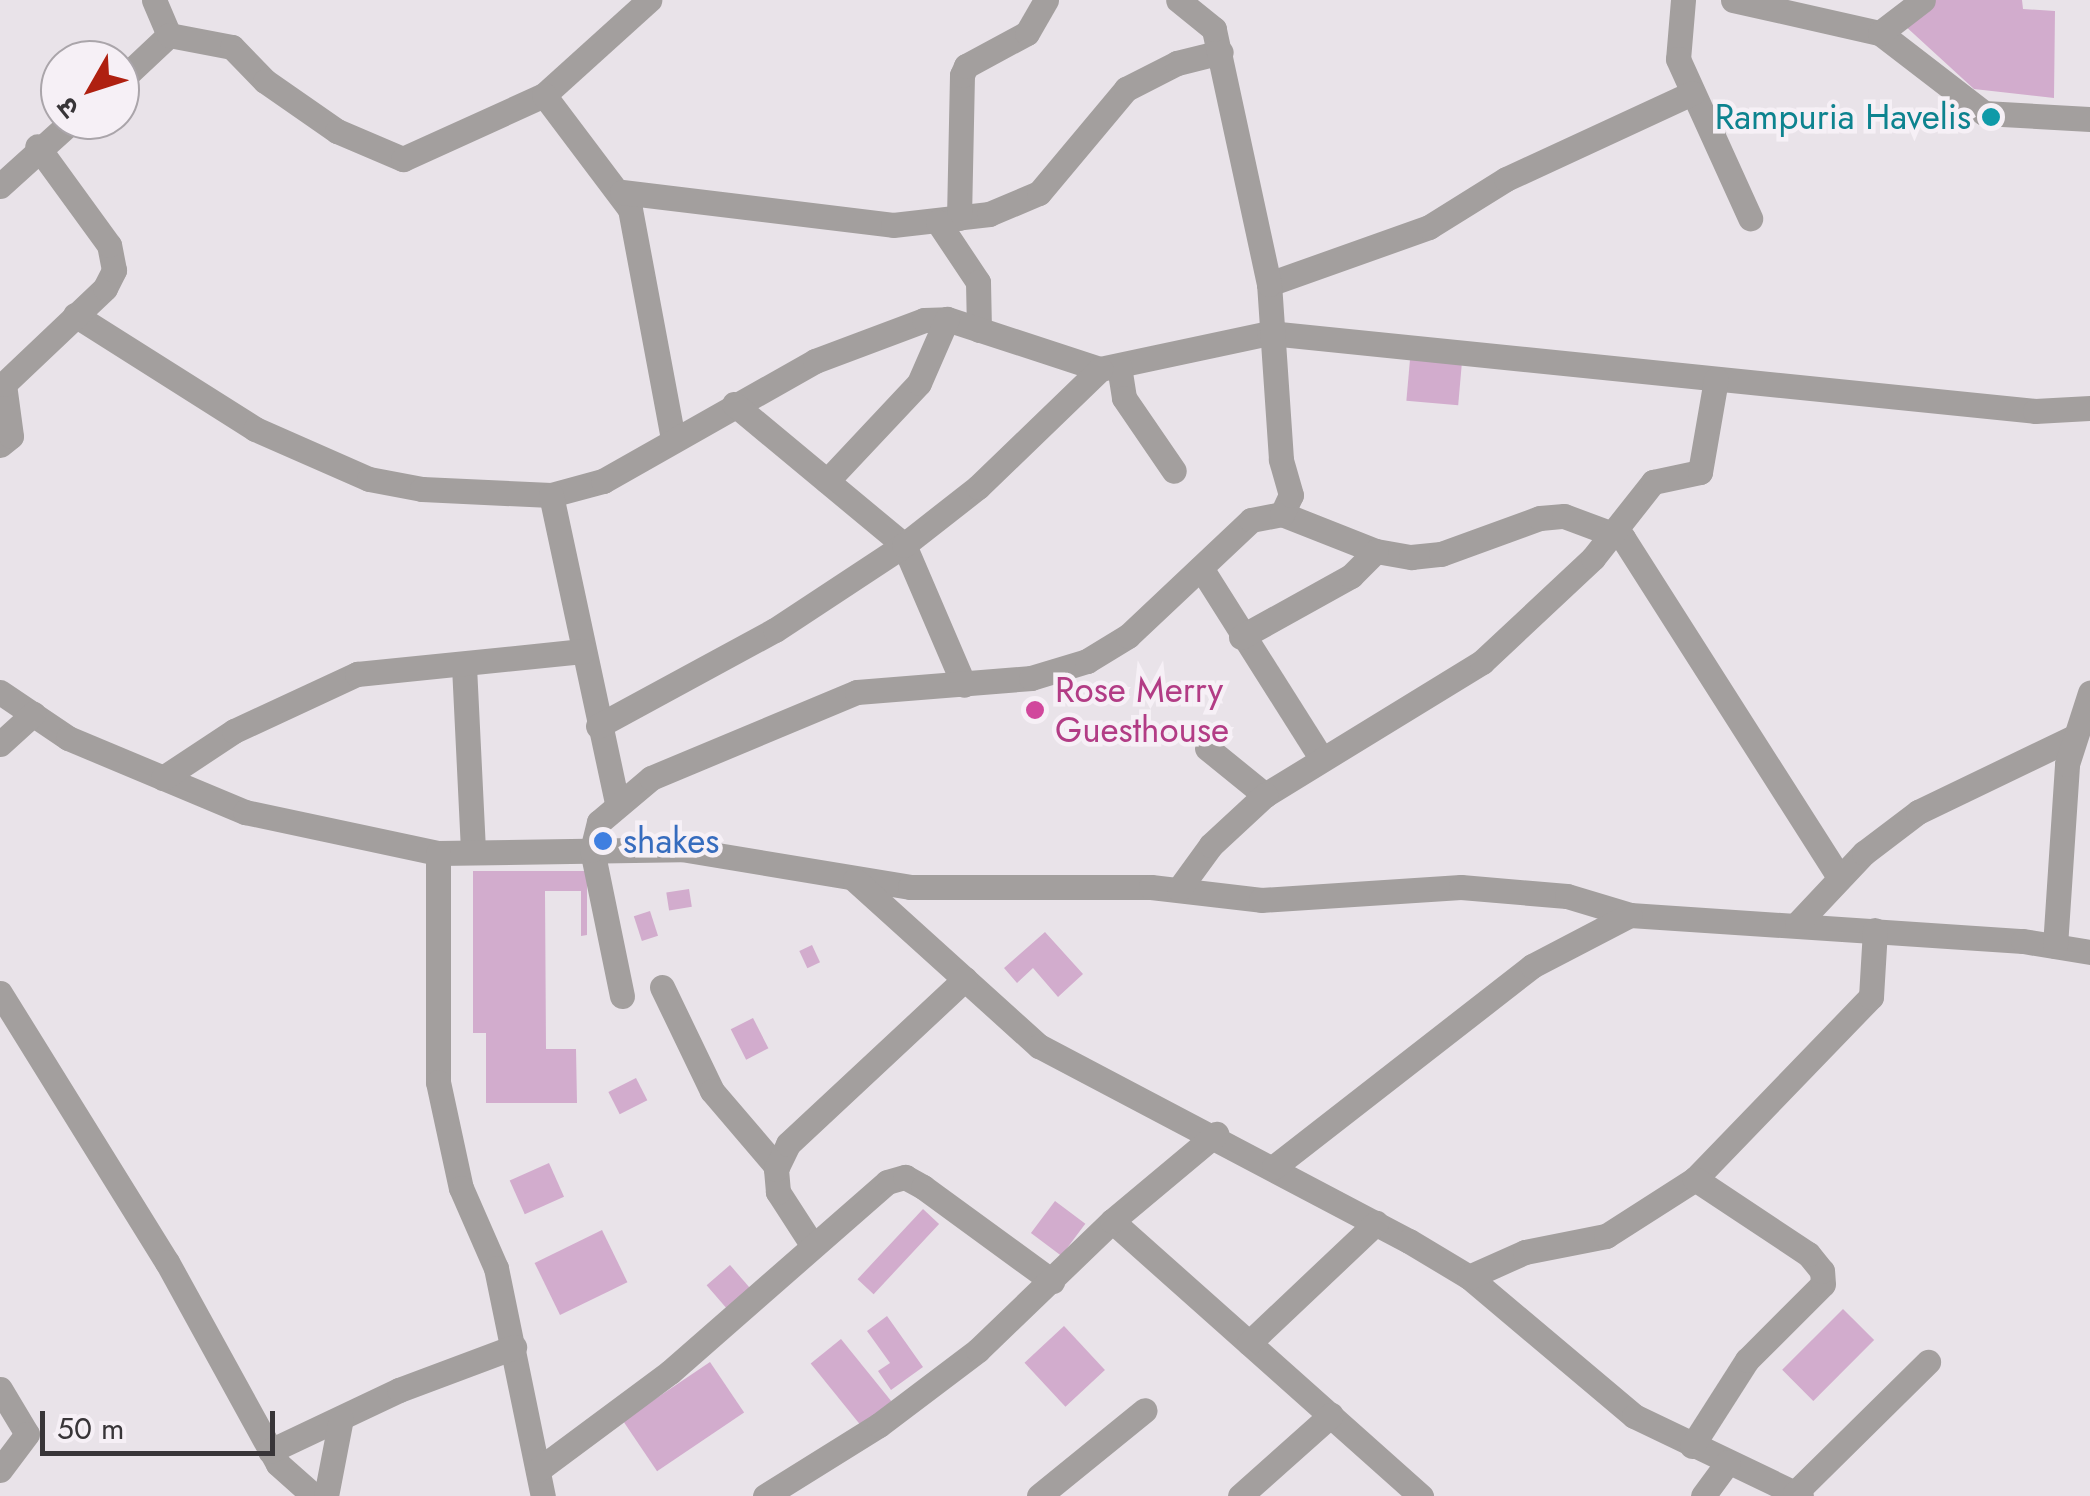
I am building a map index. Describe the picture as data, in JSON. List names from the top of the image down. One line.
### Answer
{"places":["Rampuria Havelis","Rose Merry Guesthouse","shakes"],"scale_bar":"50 m","north":"bottom left"}
